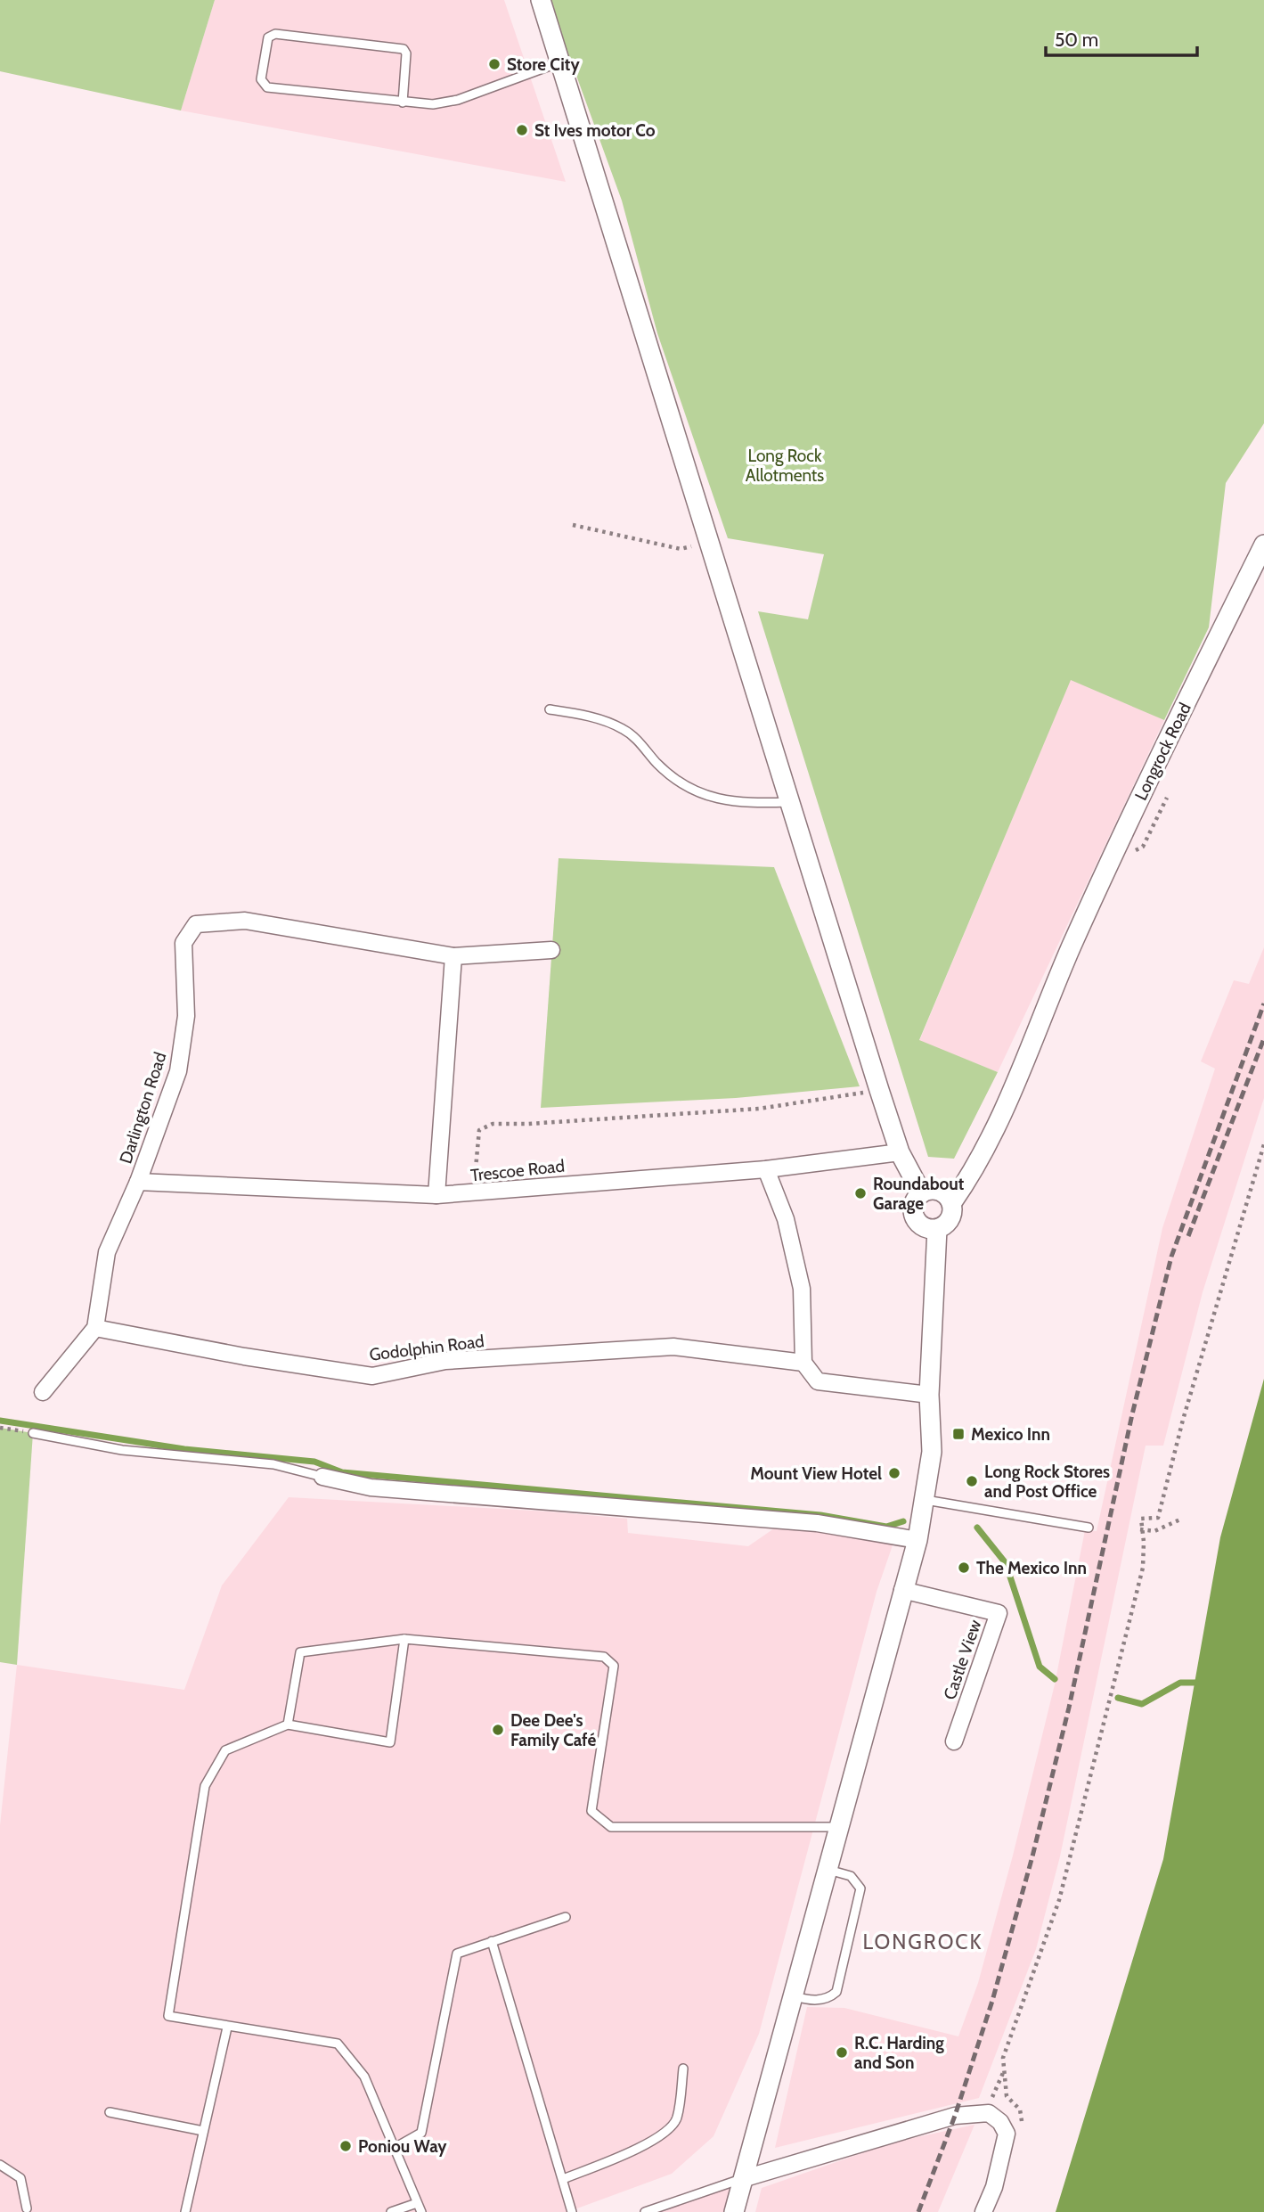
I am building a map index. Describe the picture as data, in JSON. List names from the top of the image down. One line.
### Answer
{"streets":{"street":["Longrock Road","Darlington Road","Trescoe Road","Godolphin Road","Castle View"]},"crossings":[["Darlington Road","Trescoe Road"],["Darlington Road","Godolphin Road"]],"districts":["LONGROCK"],"parks":["Long Rock Allotments"],"places":{"other":["Store City","St Ives motor Co","Roundabout Garage","Mount View Hotel","Long Rock Stores and Post Office","The Mexico Inn","Dee Dee's Family Café","R.C. Harding and Son","Poniou Way"],"transit":["Mexico Inn"]},"scale_bar":"50 m"}
